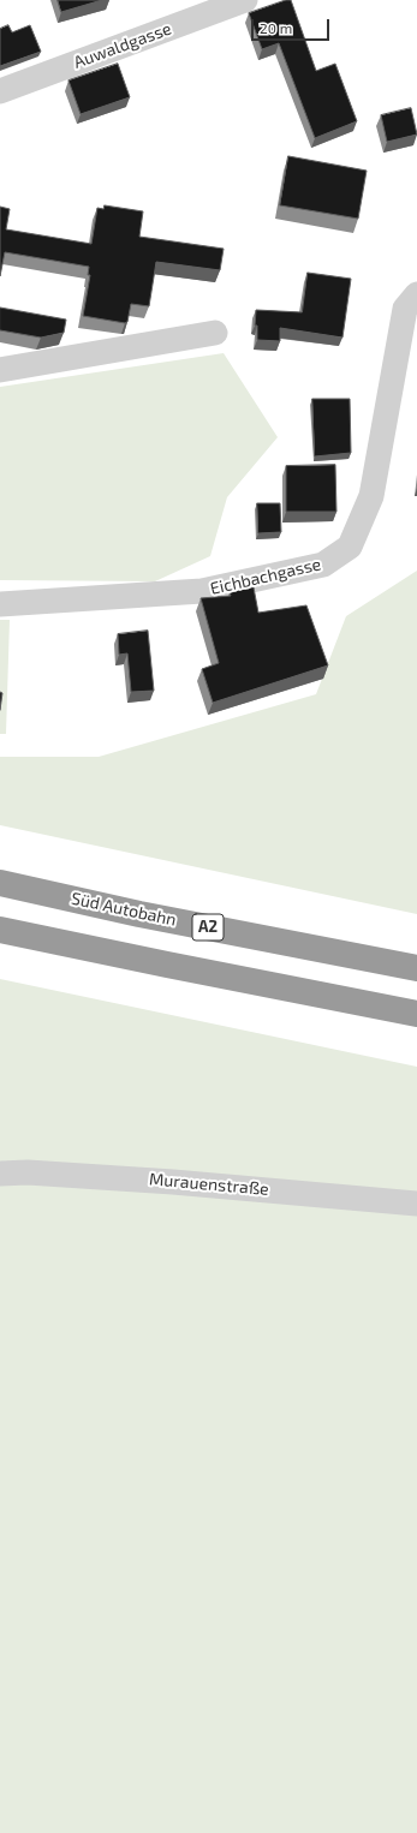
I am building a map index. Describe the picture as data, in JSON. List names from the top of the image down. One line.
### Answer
{"streets":{"highway":["Süd Autobahn","A2"],"street":["Auwaldgasse","Eichbachgasse","Murauenstraße"]},"scale_bar":"20 m"}
